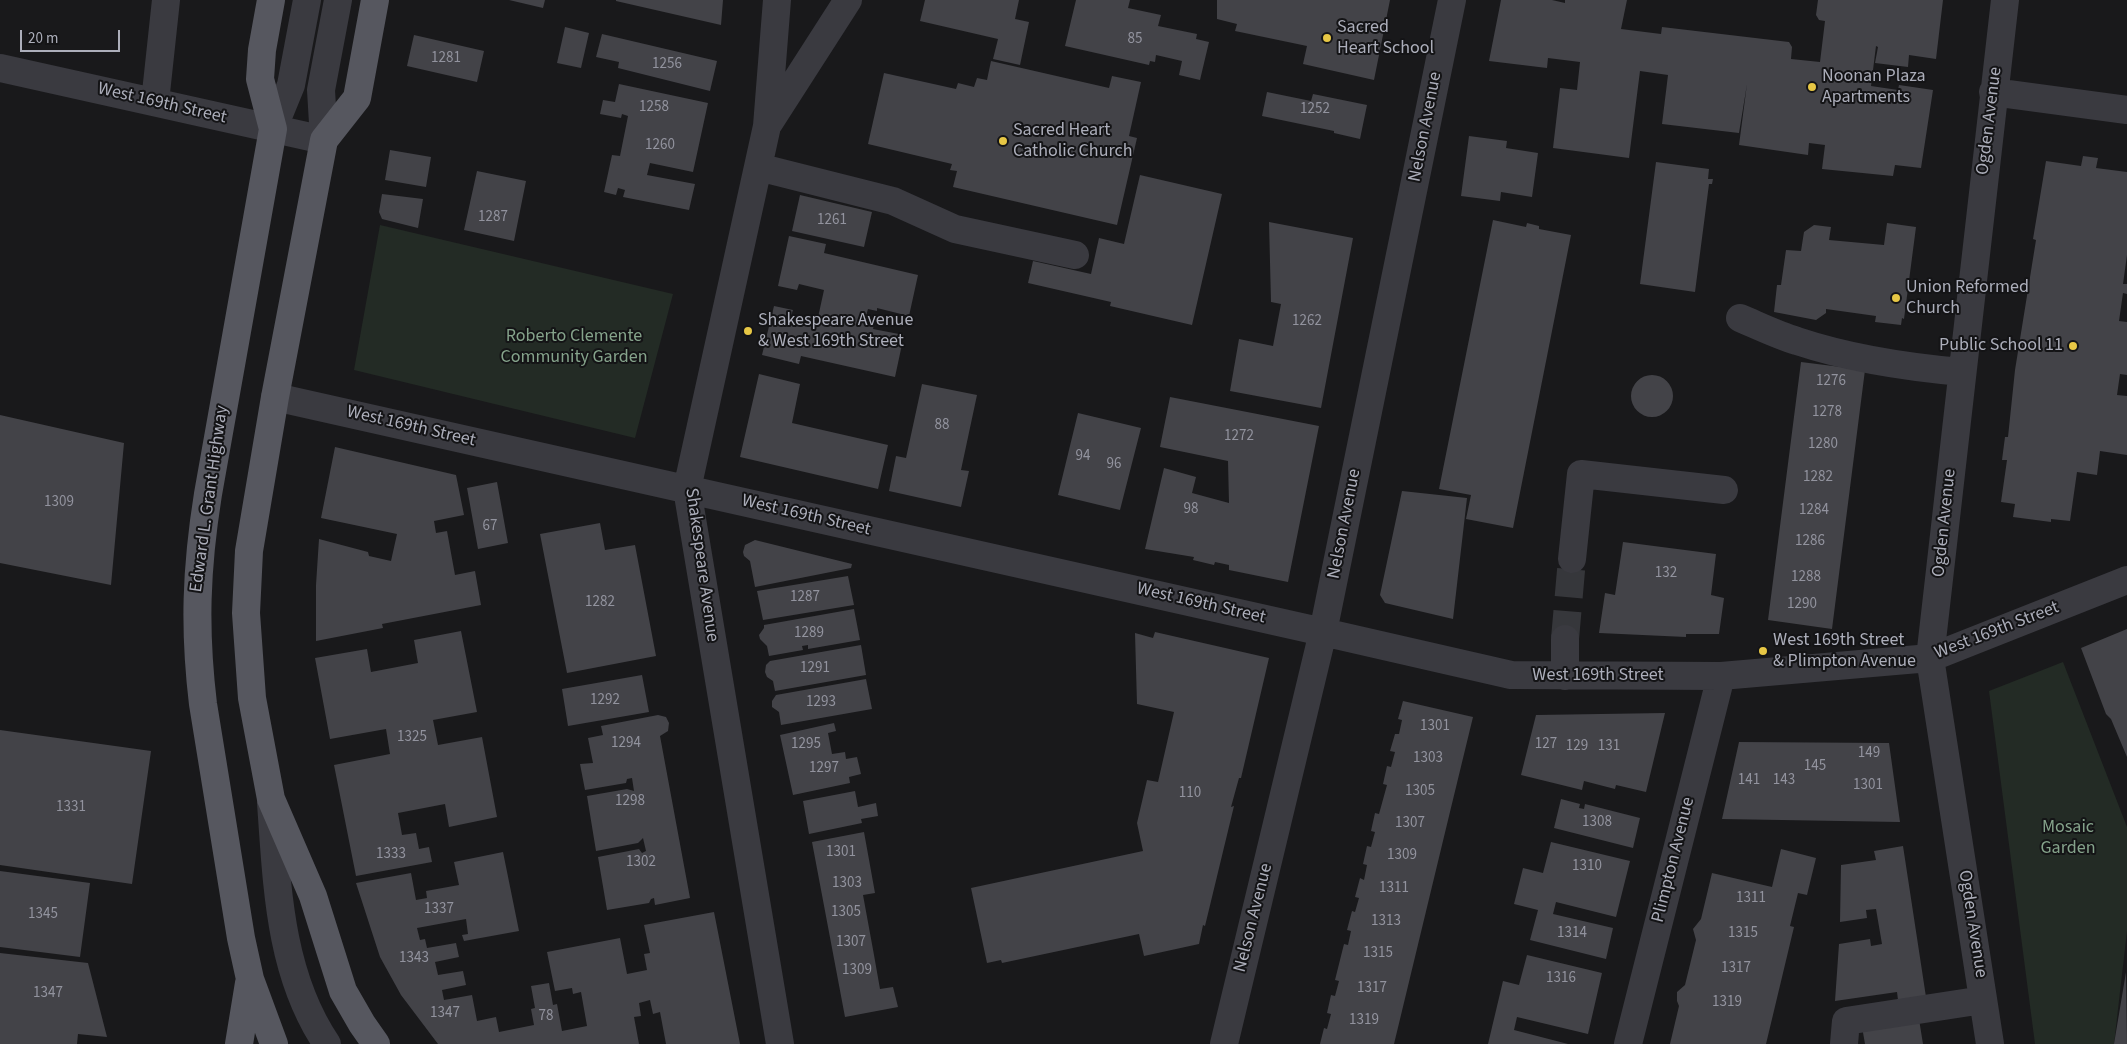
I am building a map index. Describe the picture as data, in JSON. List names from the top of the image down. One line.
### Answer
{"streets":{"main road":["Edward L. Grant Highway"],"street":["West 169th Street","Ogden Avenue","Nelson Avenue","Shakespeare Avenue","Plimpton Avenue"]},"crossings":[["West 169th Street","Ogden Avenue"],["West 169th Street","Nelson Avenue"],["West 169th Street","Edward L. Grant Highway"],["West 169th Street","Shakespeare Avenue"],["West 169th Street","Plimpton Avenue"]],"parks":["Roberto Clemente Community Garden","Mosaic Garden"],"places":["Sacred Heart School","Noonan Plaza Apartments","Sacred Heart Catholic Church","Union Reformed Church","Shakespeare Avenue & West 169th Street","Public School 11","West 169th Street & Plimpton Avenue"],"house_numbers":["85","1281","1256","1258","1252","1260","1287","1261","1262","1276","1278","88","1272","1280","94","96","1282","1309","98","1284","67","1286","132","1288","1287","1282","1290","1289","1291","1292","1293","1301","1325","1294","1295","127","129","131","149","1303","145","1297","141","143","1301","1305","110","1298","1331","1308","1307","1301","1333","1309","1302","1310","1303","1311","1311","1337","1305","1345","1313","1314","1315","1307","1315","1343","1317","1309","1316","1317","1347","1319","1347","78","1319"],"scale_bar":"20 m"}
